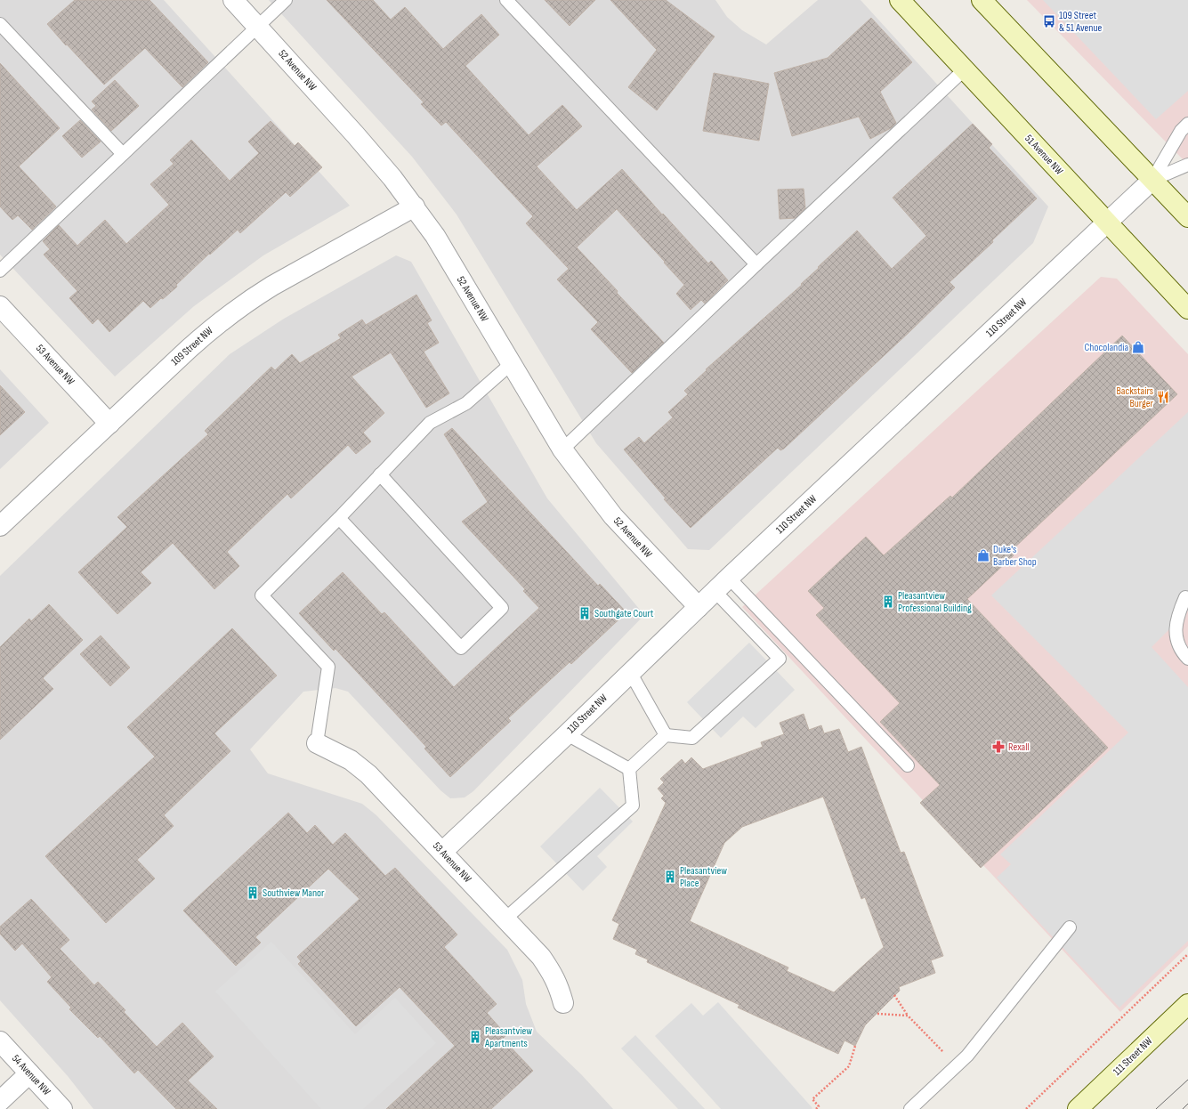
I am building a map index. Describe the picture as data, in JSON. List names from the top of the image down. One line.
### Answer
{"streets":{"main road":["51 Avenue NW","111 Street NW"],"street":["52 Avenue NW","110 Street NW","109 Street NW","53 Avenue NW","54 Avenue NW"]},"crossings":[["52 Avenue NW","110 Street NW"],["52 Avenue NW","109 Street NW"],["51 Avenue NW","110 Street NW"],["110 Street NW","53 Avenue NW"],["109 Street NW","53 Avenue NW"]],"places":{"bus stop":["109 Street & 51 Avenue"],"shop":["Chocolandia","Duke's Barber Shop"],"restaurant":["Backstairs Burger"],"building":["Pleasantview Professional Building","Southgate Court","Pleasantview Place","Southview Manor","Pleasantview Apartments"],"pharmacy":["Rexall"]}}
